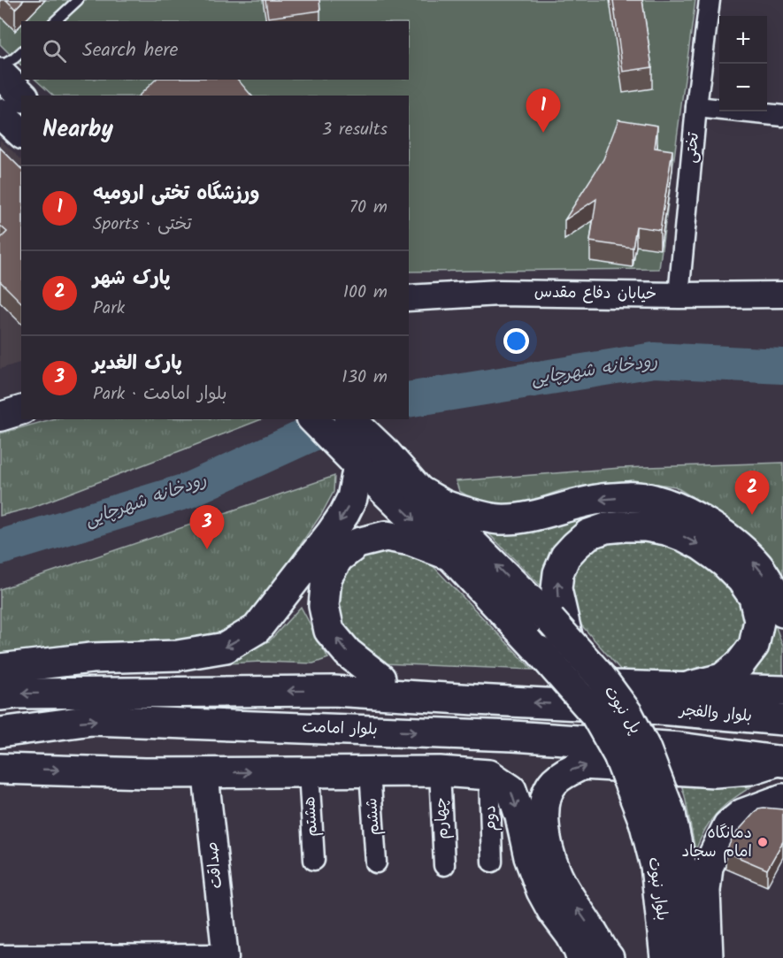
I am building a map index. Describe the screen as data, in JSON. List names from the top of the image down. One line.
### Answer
{"streets":{"main road":["پل نبوت","بلوار والفجر","بلوار امامت","بلوار نبوت"],"street":["تختی","خیابان دفاع مقدس","هشتم","ششم","چهارم","دوم","صداقت"]},"crossings":[["تختی","خیابان دفاع مقدس"],["پل نبوت","بلوار نبوت"]],"water":["رودخانه شهرچایی"],"places":["دمانگاه امام سجاد"],"page":{"map_buttons":["+","−"],"search":"Search here","pins":["1","2","3"],"heading":["Nearby","3 results"],"list":[{"mark":"1","name":"ورزشگاه تختی ارومیه","note":"Sports · تختی","value":"70 m"},{"mark":"2","name":"پارک شهر","note":"Park","value":"100 m"},{"mark":"3","name":"پارک الغدیر","note":"Park · بلوار امامت","value":"130 m"}]}}
